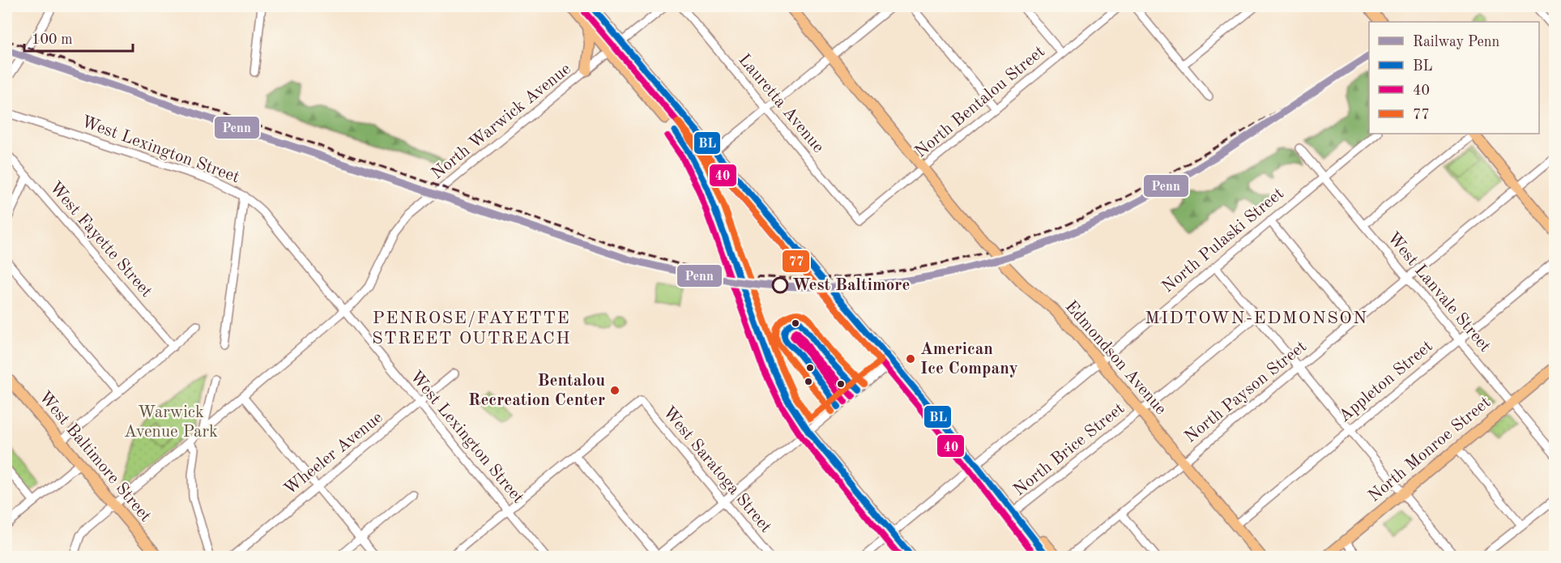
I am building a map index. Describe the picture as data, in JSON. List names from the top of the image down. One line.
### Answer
{"streets":{"main road":["Edmondson Avenue","North Monroe Street","West Baltimore Street"],"street":["North Bentalou Street","Lauretta Avenue","North Warwick Avenue","West Lexington Street","West Fayette Street","North Pulaski Street","West Lanvale Street","Appleton Street","North Payson Street","North Brice Street","Wheeler Avenue","West Saratoga Street"]},"crossings":[["North Bentalou Street","Lauretta Avenue"],["North Bentalou Street","Edmondson Avenue"],["North Warwick Avenue","West Lexington Street"],["North Warwick Avenue","West Baltimore Street"],["West Lexington Street","Wheeler Avenue"],["North Pulaski Street","West Lanvale Street"],["North Pulaski Street","Edmondson Avenue"],["West Lanvale Street","Appleton Street"],["West Lanvale Street","North Payson Street"],["West Lanvale Street","North Monroe Street"],["Edmondson Avenue","Appleton Street"],["Edmondson Avenue","North Payson Street"],["Edmondson Avenue","North Brice Street"]],"districts":["PENROSE/FAYETTE STREET OUTREACH","MIDTOWN-EDMONSON"],"parks":["Warwick Avenue Park"],"places":["West Baltimore","American Ice Company","Bentalou Recreation Center"],"lines":["transit line BL","transit line 40","rail line Penn","transit line 77"],"legend":["Railway Penn","BL","40","77"],"scale_bar":"100 m"}
